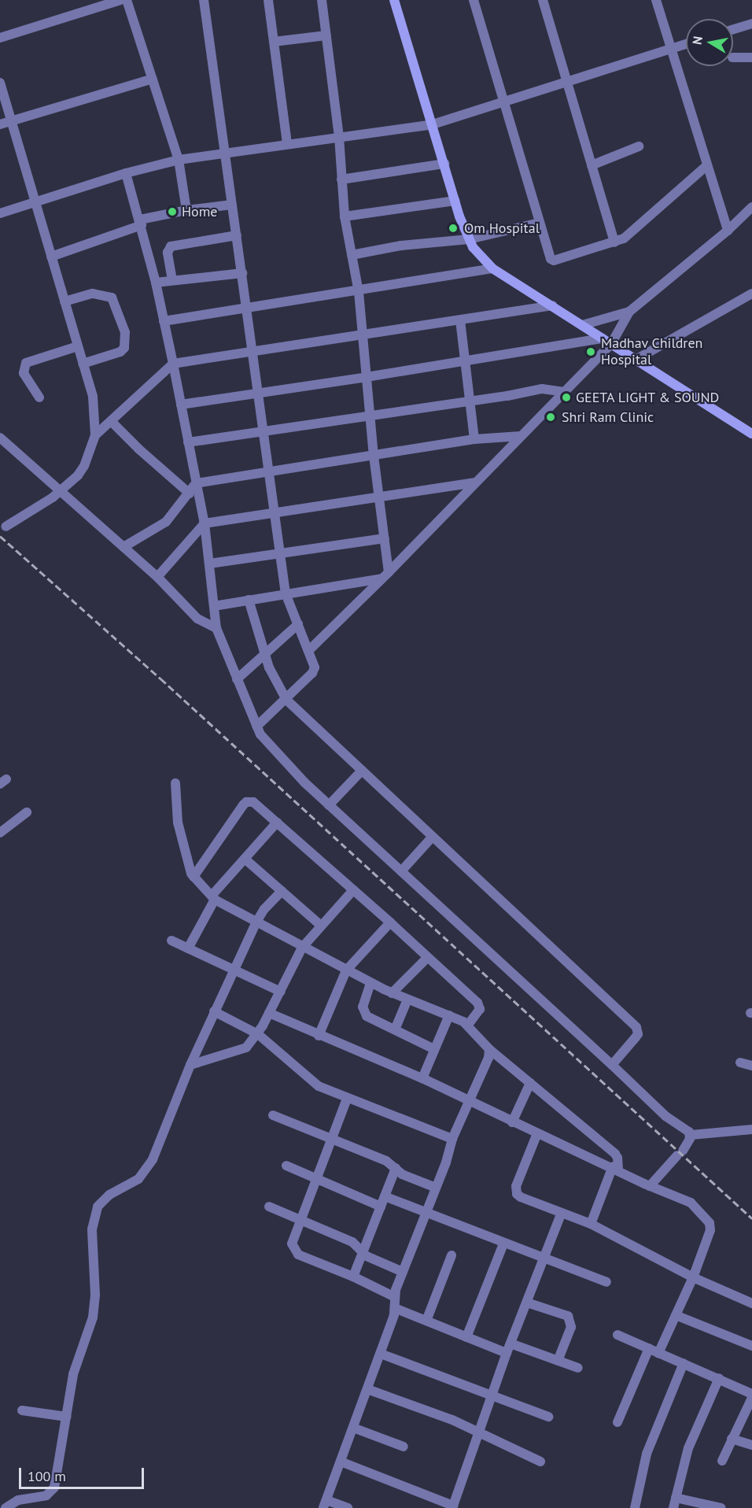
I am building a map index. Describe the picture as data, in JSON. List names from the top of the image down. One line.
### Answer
{"places":["Home","Om Hospital","Madhav Children Hospital","GEETA LIGHT & SOUND","Shri Ram Clinic"],"scale_bar":"100 m","north":"left"}
